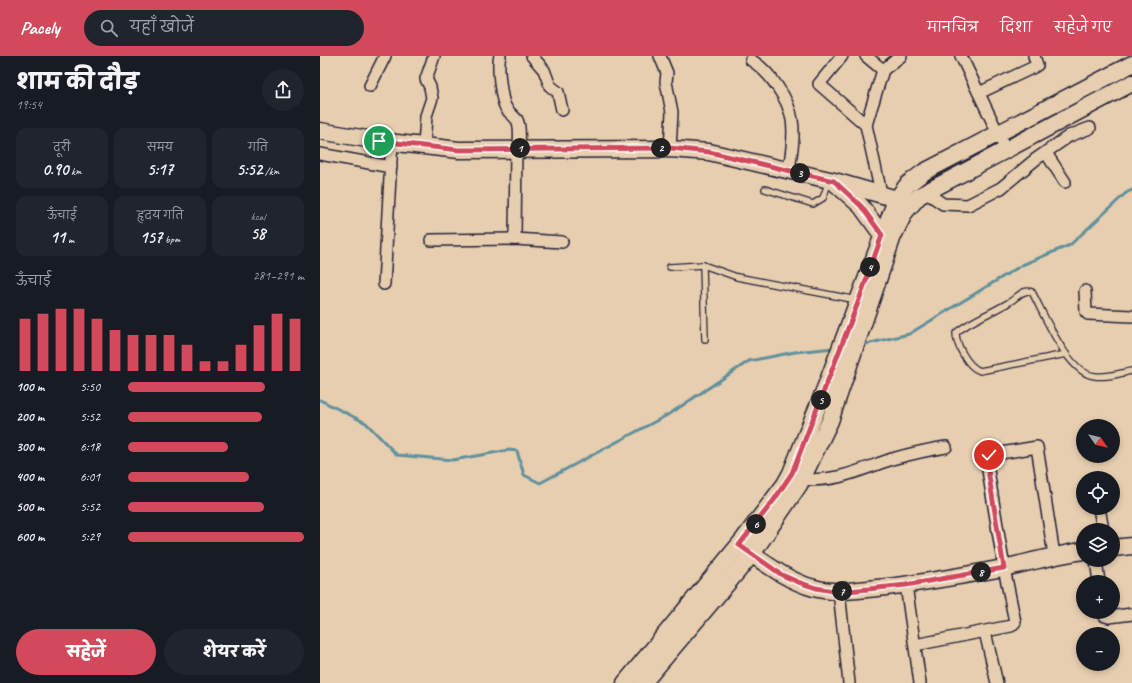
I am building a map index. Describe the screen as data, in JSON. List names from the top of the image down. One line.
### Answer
{"north":"bottom right","page":{"header":"Pacely","search":"यहाँ खोजें","nav":["मानचित्र","दिशा","सहेजे गए"],"heading":["शाम की दौड़","19:54"],"stats":[["दूरी","0.90 km"],["समय","5:17"],["गति","5:52 /km"],["ऊँचाई","11 m"],["हृदय गति","157 bpm"],["kcal","58"]],"pins":["1","2","3","4","5","6","8","7"],"chart":["ऊँचाई","281–291 m"],"list":[{"name":"100 m","note":"5:50"},{"name":"200 m","note":"5:52"},{"name":"300 m","note":"6:18"},{"name":"400 m","note":"6:01"},{"name":"500 m","note":"5:52"},{"name":"600 m","note":"5:29"}],"map_buttons":["+","−"],"buttons":["सहेजें","शेयर करें"]}}
